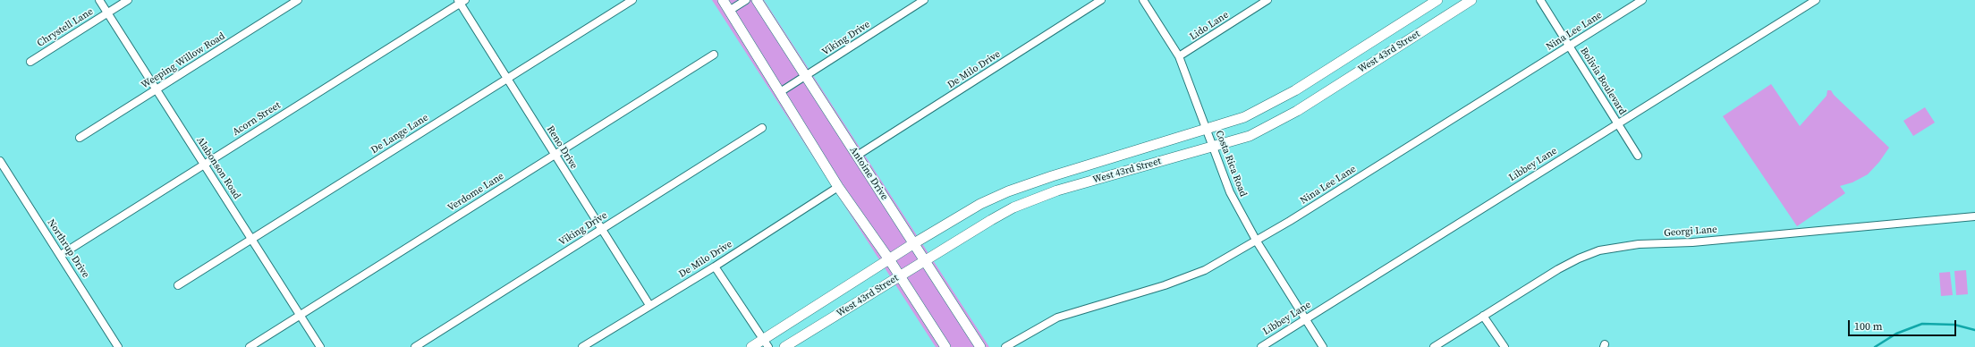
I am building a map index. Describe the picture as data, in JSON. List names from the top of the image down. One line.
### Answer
{"streets":{"main road":["West 43rd Street","Antoine Drive"],"street":["Lido Lane","Chrystell Lane","Nina Lee Lane","Viking Drive","Weeping Willow Road","De Milo Drive","Bolivia Boulevard","Acorn Street","De Lange Lane","Reno Drive","Costa Rica Road","Libbey Lane","Alabonson Road","Verdome Lane","Georgi Lane","Northrup Drive"]},"crossings":[["Lido Lane","Costa Rica Road"],["Chrystell Lane","Alabonson Road"],["Nina Lee Lane","Bolivia Boulevard"],["Nina Lee Lane","Costa Rica Road"],["Viking Drive","Reno Drive"],["Viking Drive","Antoine Drive"],["West 43rd Street","Costa Rica Road"],["West 43rd Street","Antoine Drive"],["Weeping Willow Road","Alabonson Road"],["De Milo Drive","Reno Drive"],["De Milo Drive","Antoine Drive"],["Bolivia Boulevard","Libbey Lane"],["Acorn Street","Reno Drive"],["Acorn Street","Alabonson Road"],["Acorn Street","Northrup Drive"],["De Lange Lane","Reno Drive"],["De Lange Lane","Alabonson Road"],["Reno Drive","Verdome Lane"],["Costa Rica Road","Libbey Lane"],["Alabonson Road","Verdome Lane"]],"scale_bar":"100 m"}
